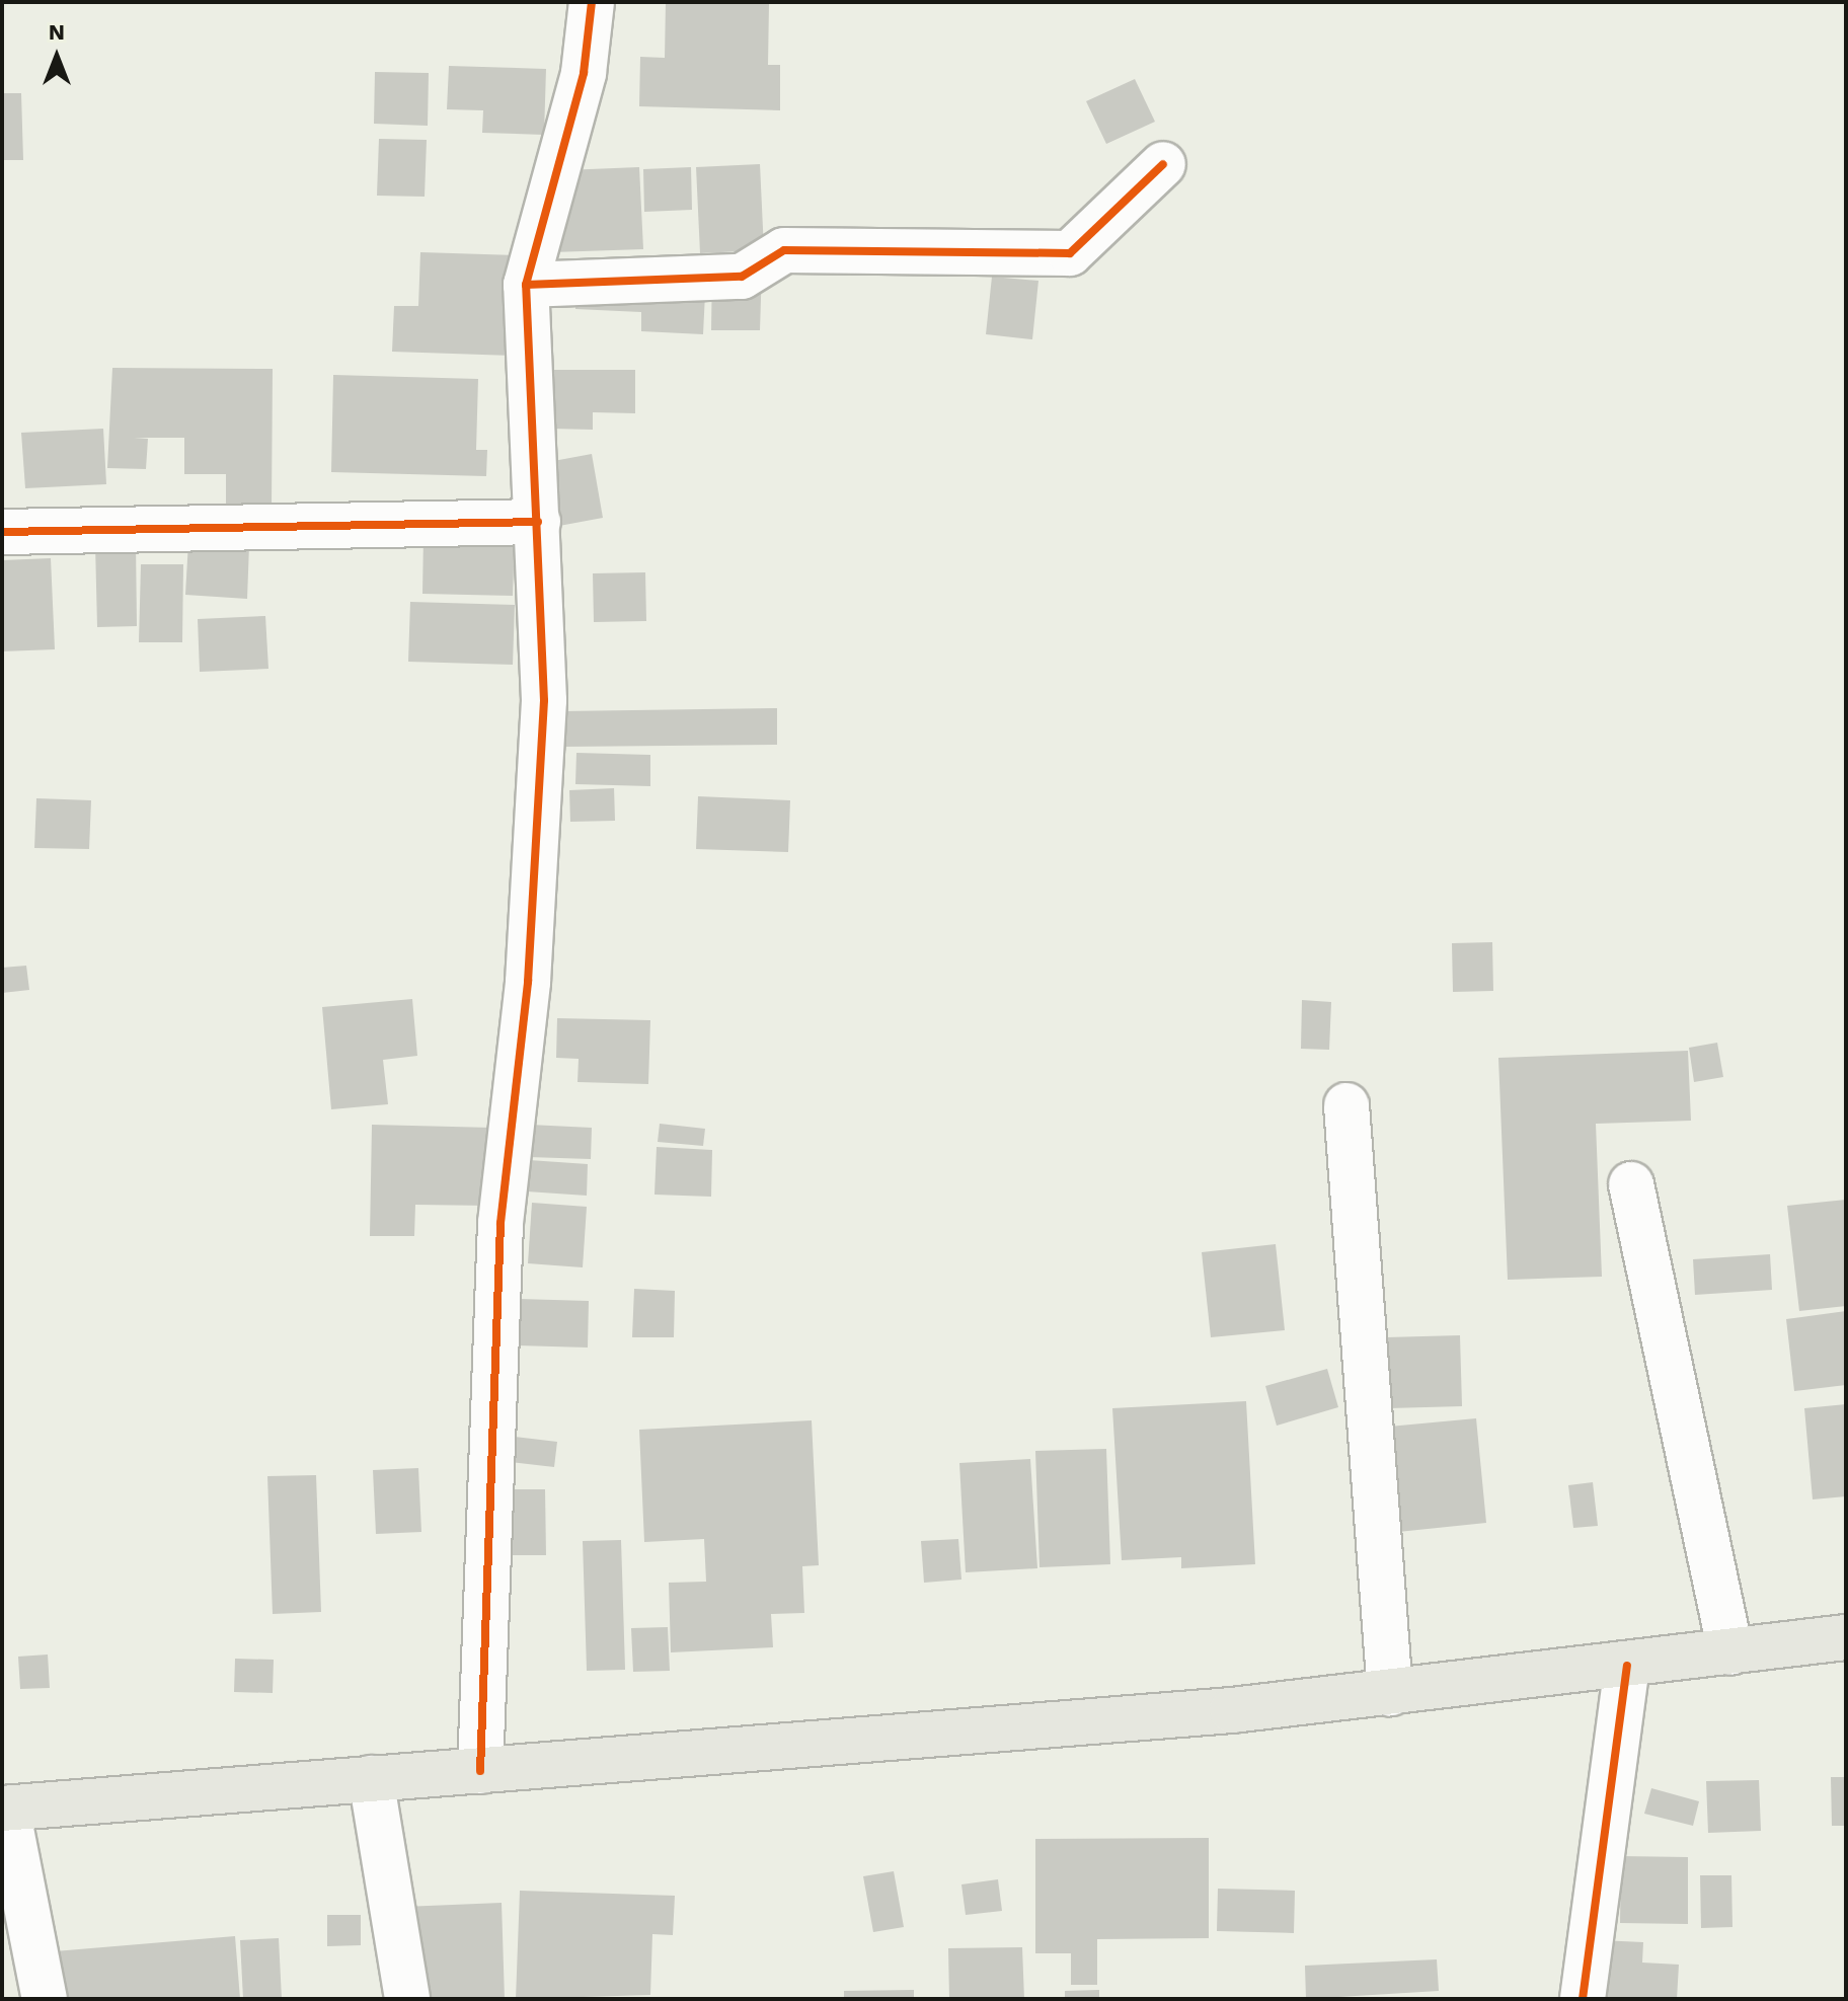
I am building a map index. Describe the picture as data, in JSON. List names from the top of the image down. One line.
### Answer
{"north":"top"}
